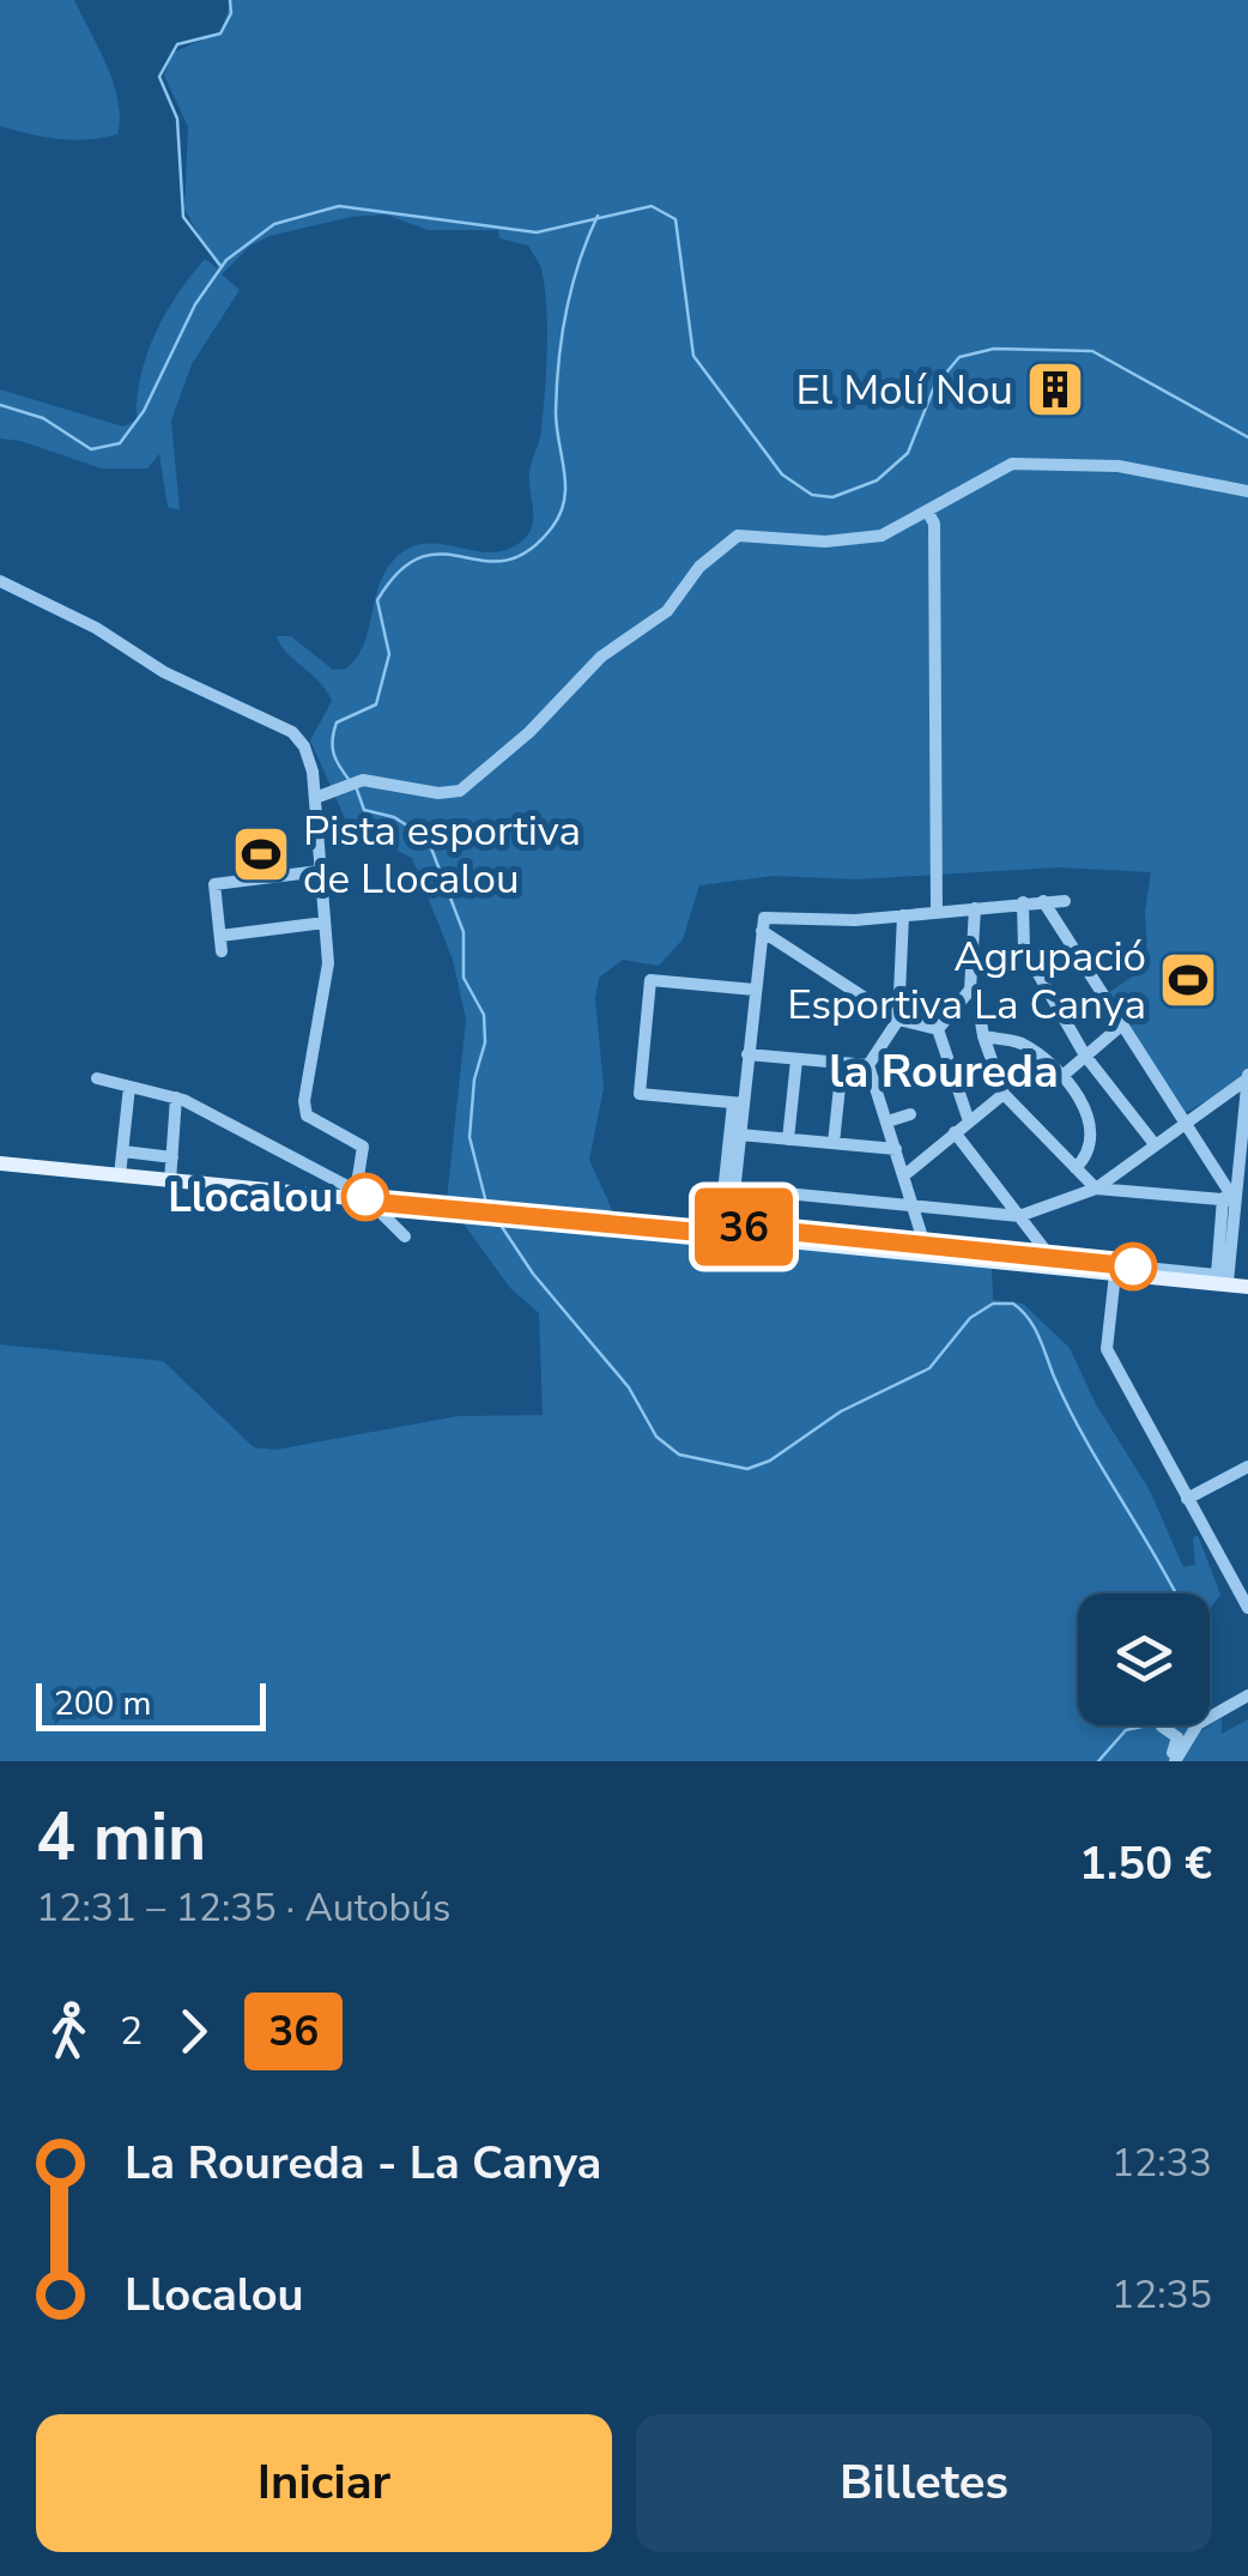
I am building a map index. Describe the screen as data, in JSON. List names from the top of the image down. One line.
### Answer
{"districts":["la Roureda"],"places":{"building":["El Molí Nou"],"sports":["Pista esportiva de Llocalou","Agrupació Esportiva La Canya"],"other":["Llocalou"]},"lines":["bus line 36"],"scale_bar":"200 m","page":{"on_map":"36","scale":"200 m","heading":["4 min","12:31 – 12:35 · Autobús","1.50 €"],"legs":["2","36"],"list":[{"name":"La Roureda - La Canya","value":"12:33"},{"name":"Llocalou","value":"12:35"}],"buttons":["Iniciar","Billetes"]}}
